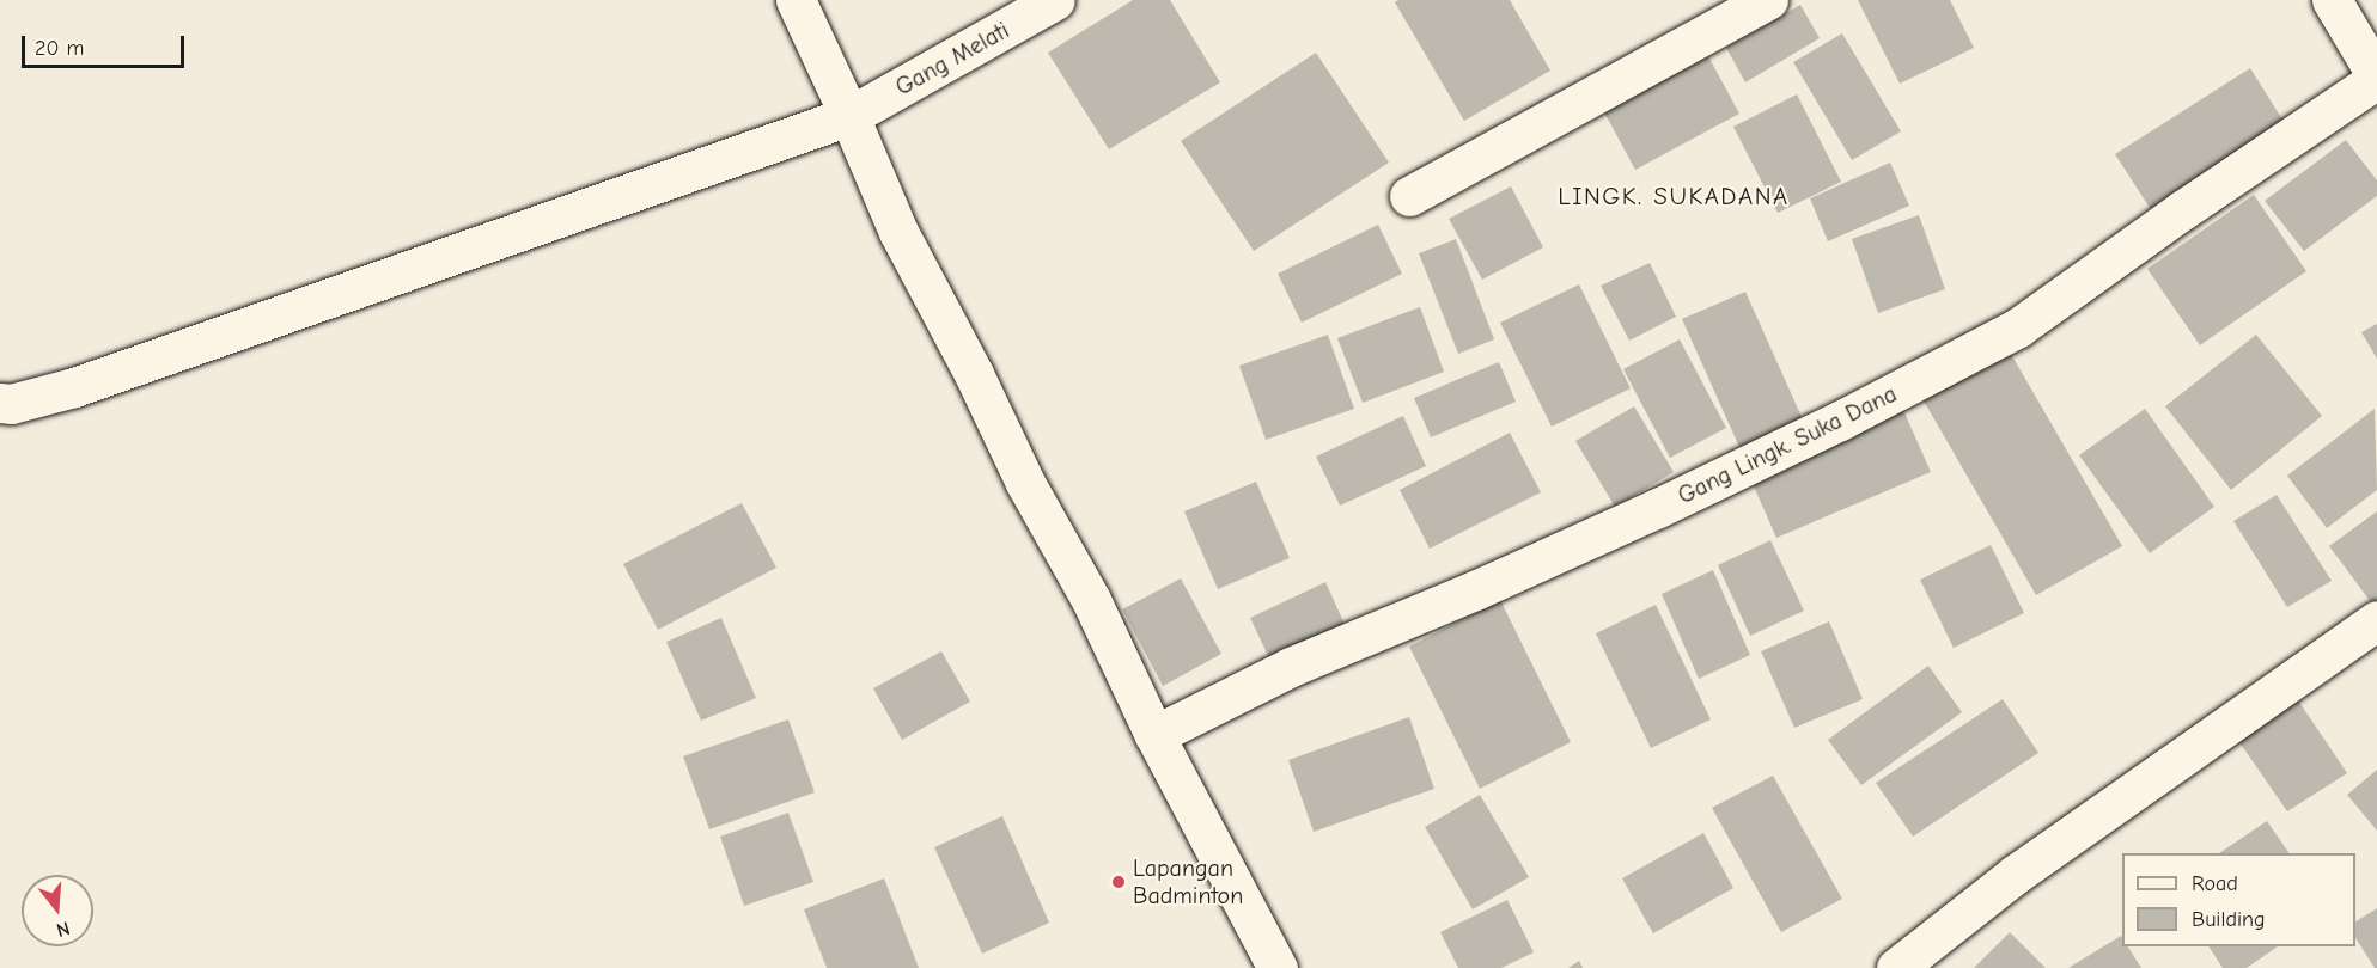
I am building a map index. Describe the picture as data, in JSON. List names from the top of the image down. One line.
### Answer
{"streets":{"street":["Gang Melati","Gang Lingk. Suka Dana"]},"districts":["LINGK. SUKADANA"],"places":["Lapangan Badminton"],"legend":["Road","Building"],"scale_bar":"20 m","north":"bottom"}
